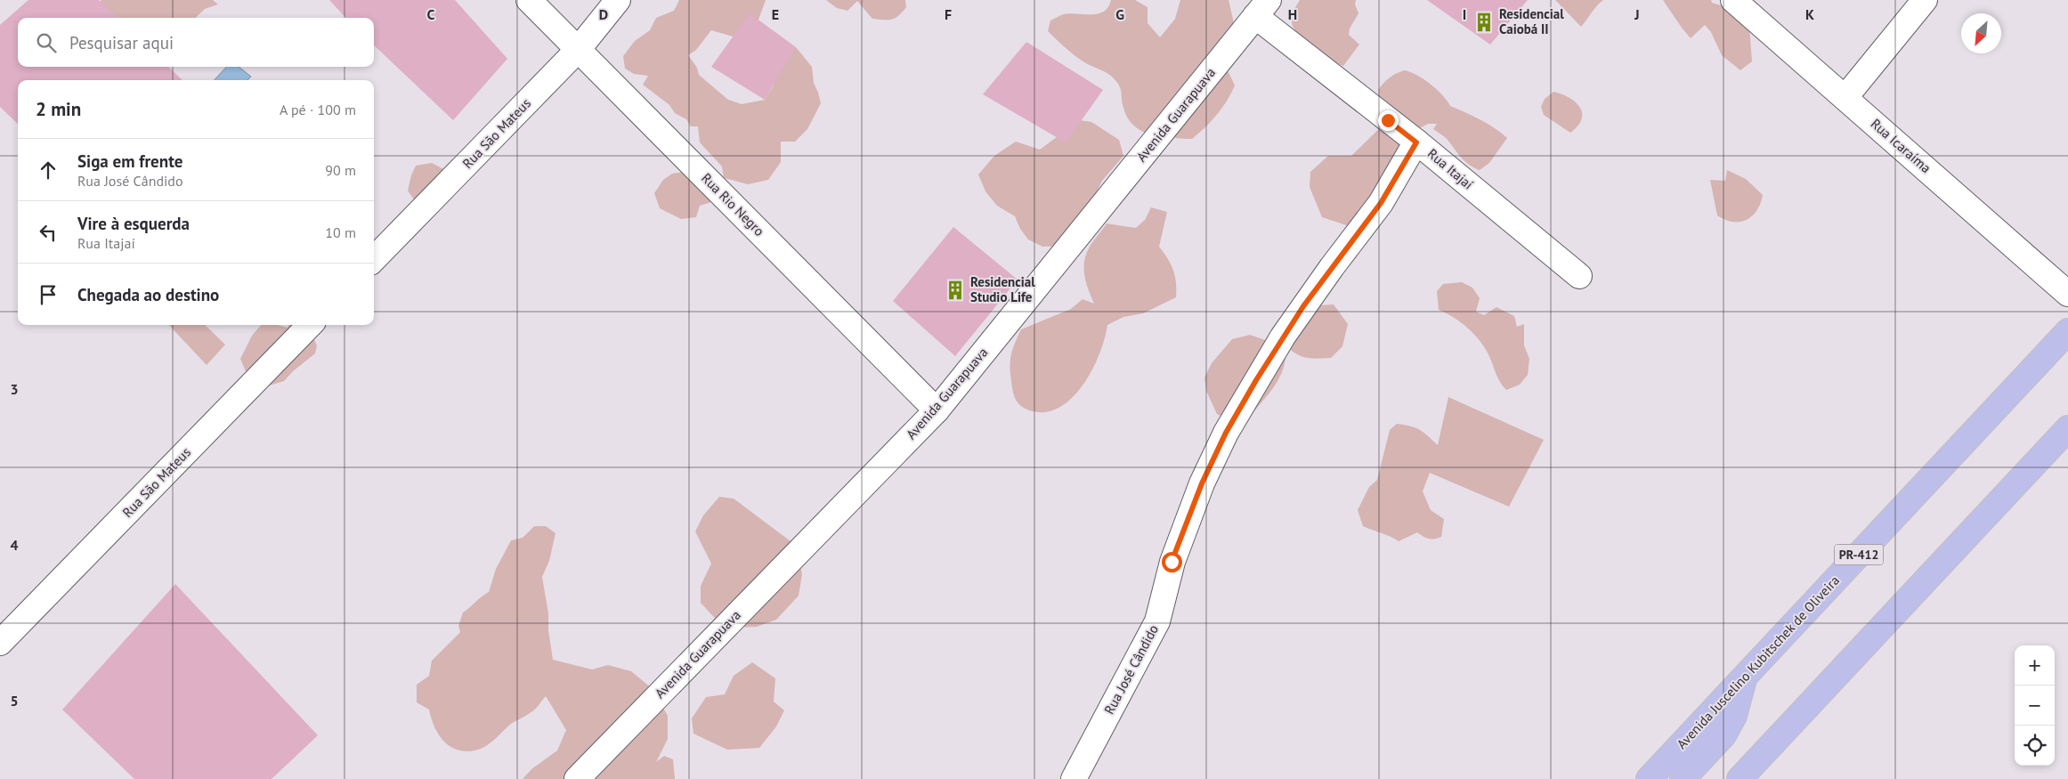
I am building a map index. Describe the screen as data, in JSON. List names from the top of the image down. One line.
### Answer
{"streets":{"main road":["PR-412","Avenida Juscelino Kubitschek de Oliveira"],"street":["Avenida Guarapuava","Rua São Mateus","Rua Icaraíma","Rua Itajaí","Rua Rio Negro","Rua José Cândido"]},"crossings":[["Avenida Guarapuava","Rua Itajaí"],["Avenida Guarapuava","Rua Rio Negro"],["Rua São Mateus","Rua Rio Negro"],["Rua Itajaí","Rua José Cândido"]],"places":{"building":["Residencial Caiobá II","Residencial Studio Life"]},"north":"bottom left","page":{"search":"Pesquisar aqui","heading":["2 min","A pé · 100 m"],"list":[["Siga em frente","Rua José Cândido","90 m"],["Vire à esquerda","Rua Itajaí","10 m"],"Chegada ao destino"],"map_buttons":["+","−"]},"grid":{"columns":["C","D","E","F","G","H","I","J","K"],"rows":["3","4","5"]}}
